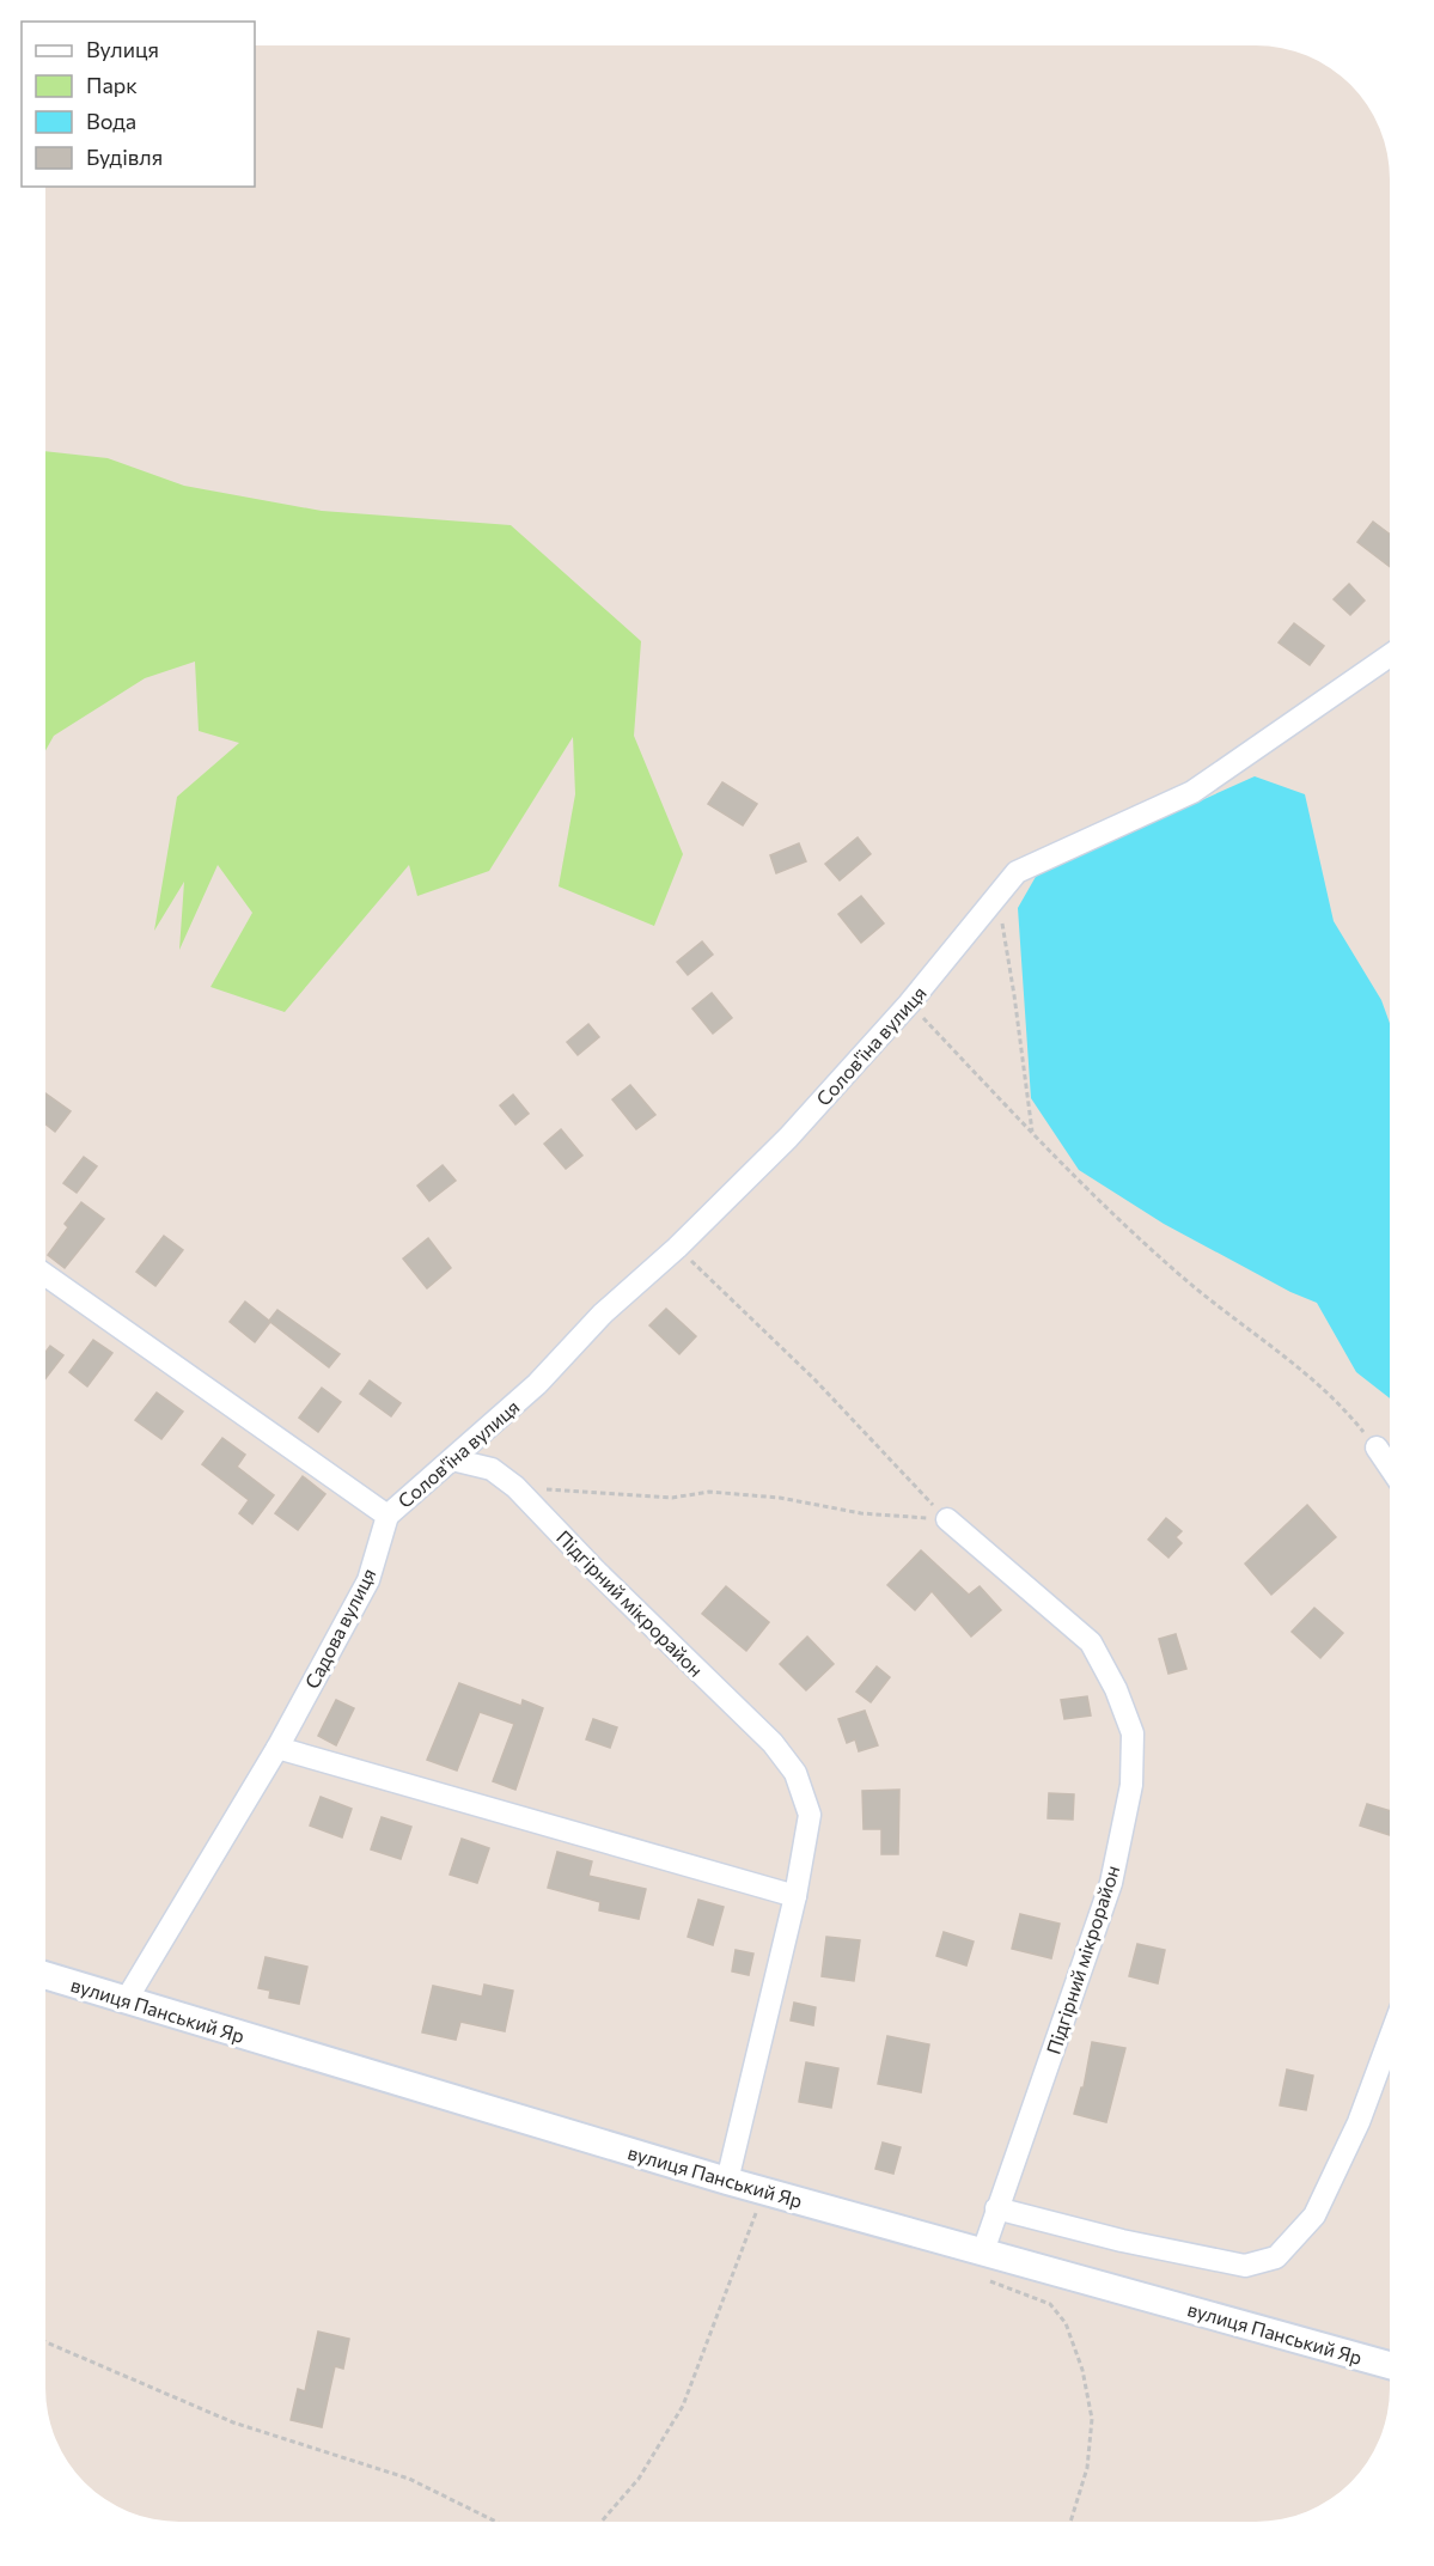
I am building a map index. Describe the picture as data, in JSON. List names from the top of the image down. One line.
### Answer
{"streets":{"street":["Солов'їна вулиця","Підгірний мікрорайон","Садова вулиця","вулиця Панський Яр"]},"crossings":[["Солов'їна вулиця","Підгірний мікрорайон"],["Солов'їна вулиця","Садова вулиця"],["Підгірний мікрорайон","вулиця Панський Яр"],["Садова вулиця","вулиця Панський Яр"]],"legend":["Вулиця","Парк","Вода","Будівля"]}
